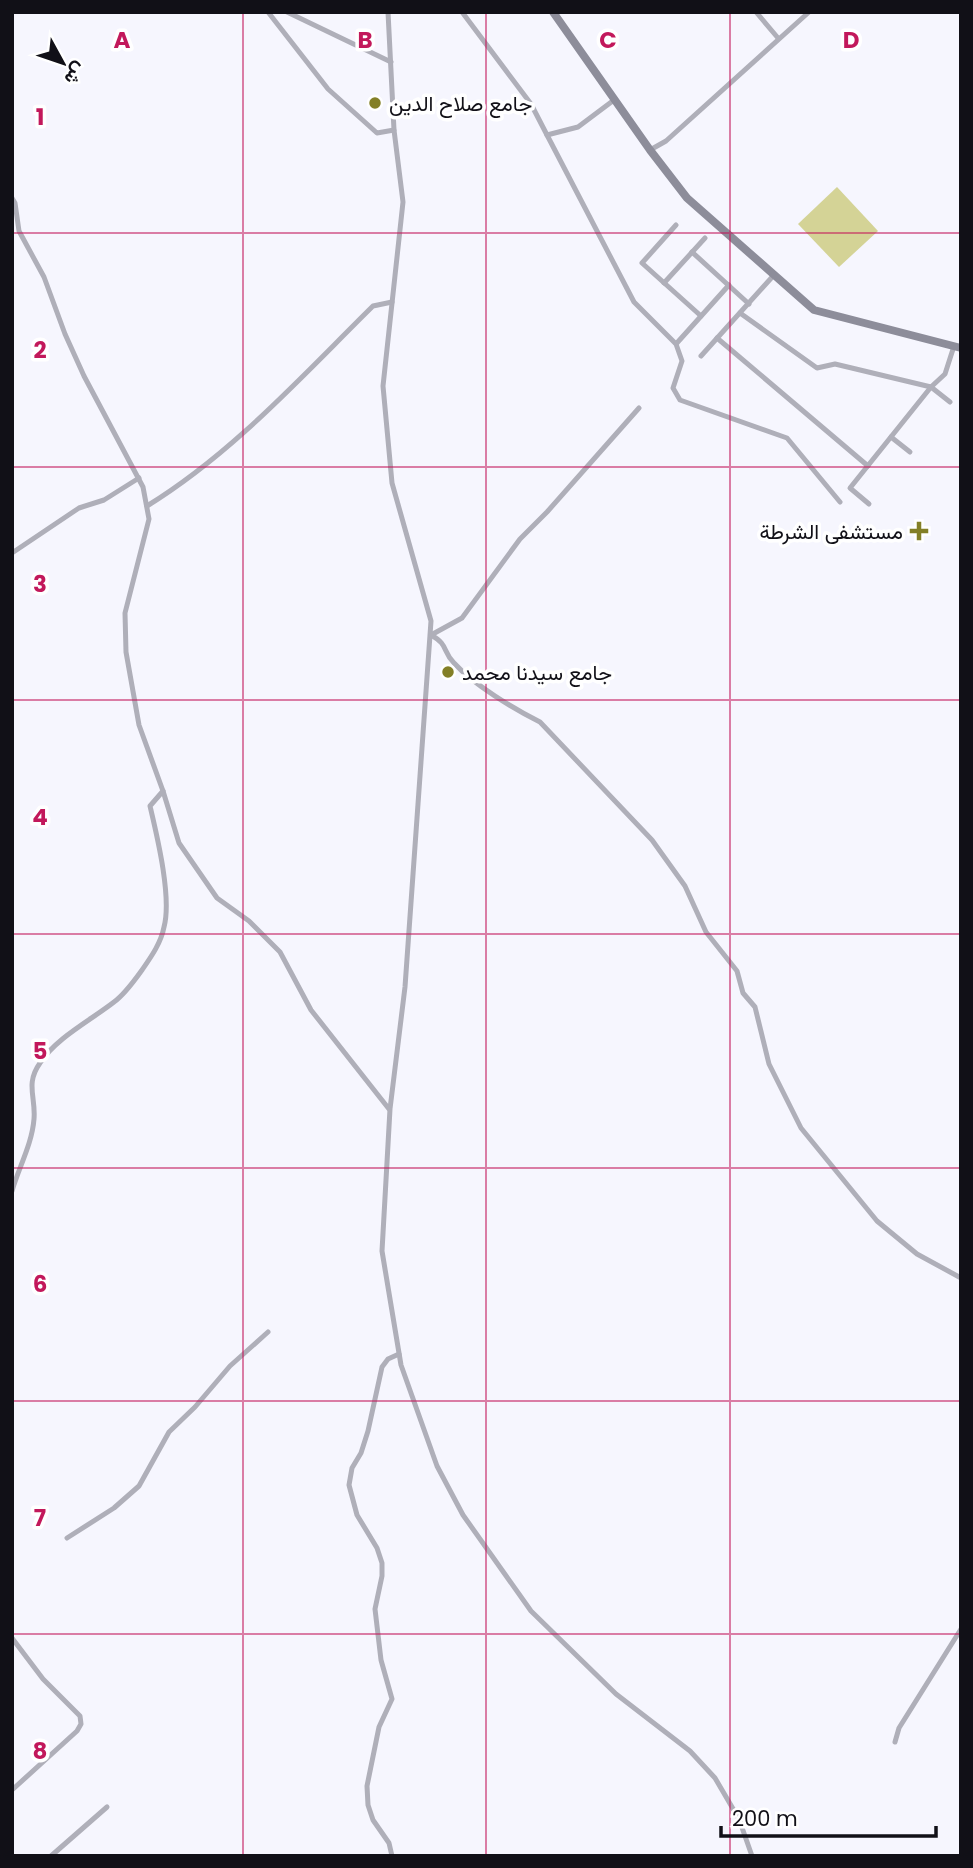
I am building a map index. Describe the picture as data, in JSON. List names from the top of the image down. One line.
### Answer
{"places":{"other":["جامع صلاح الدين","جامع سيدنا محمد"],"health":["مستشفى الشرطة"]},"scale_bar":"200 m","north":"bottom right","grid":{"columns":["A","B","C","D"],"rows":["1","2","3","4","5","6","7","8"]}}
